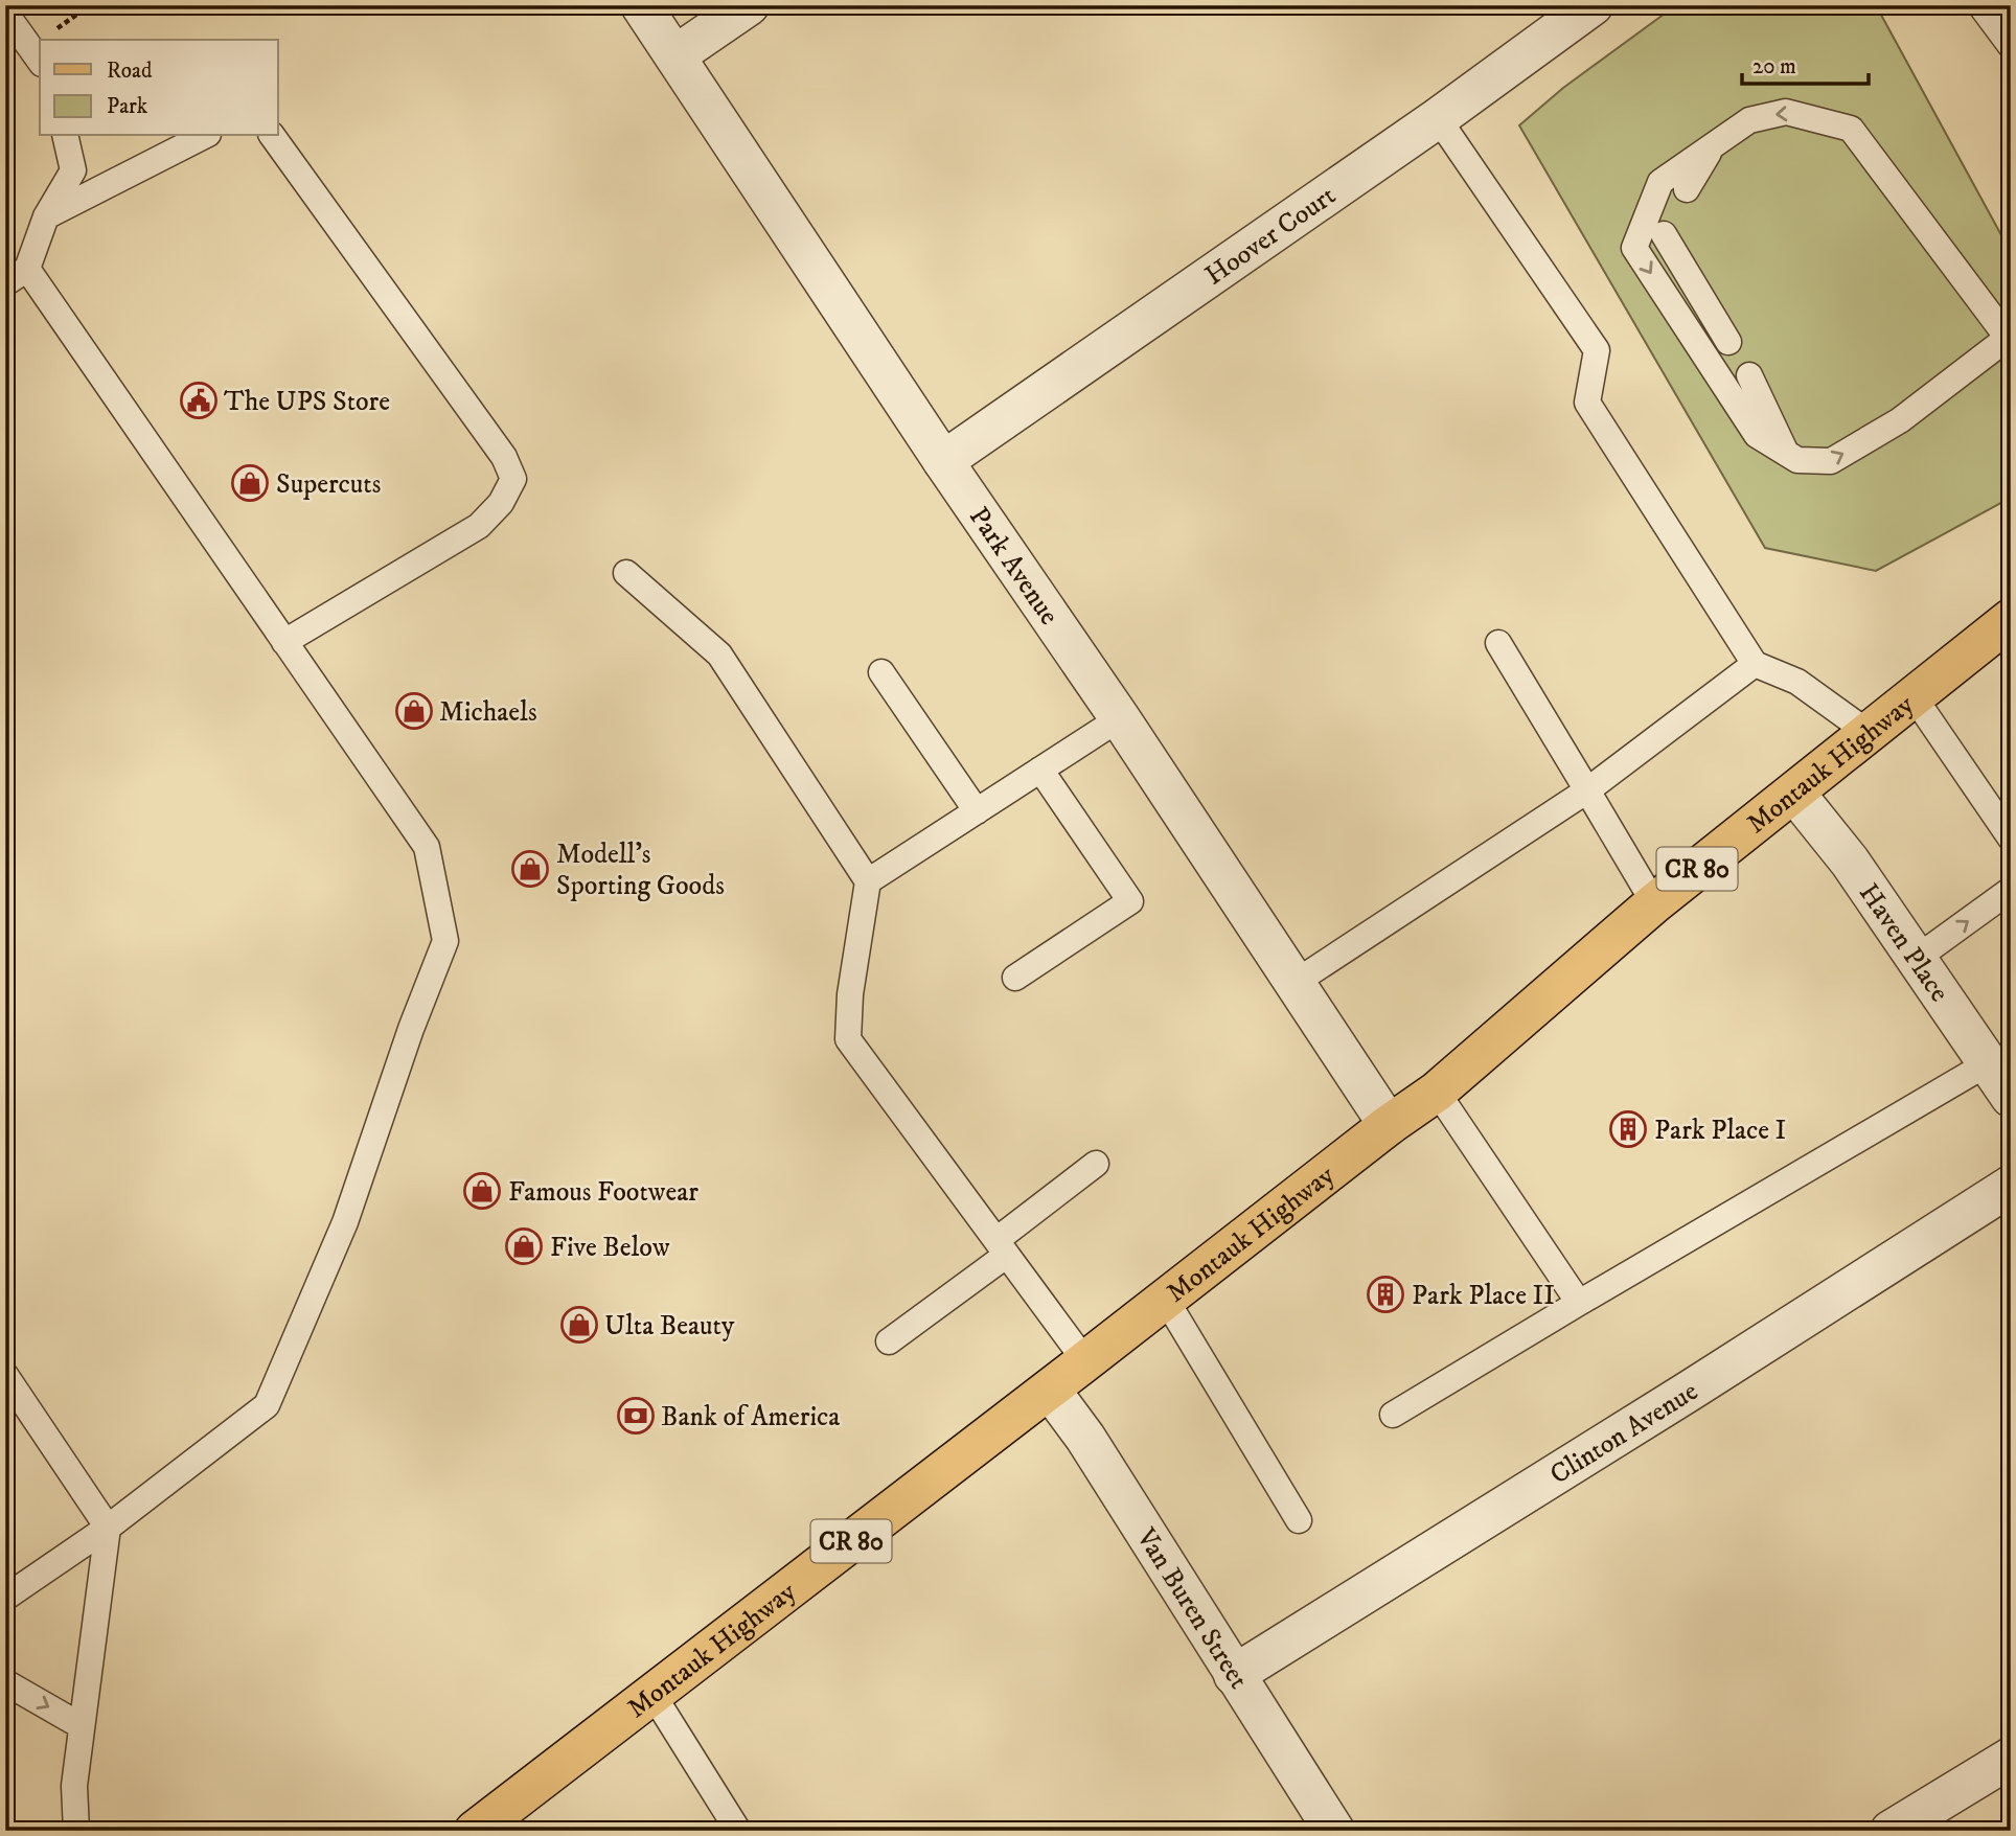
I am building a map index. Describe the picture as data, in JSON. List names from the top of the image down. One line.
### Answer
{"streets":{"main road":["Montauk Highway","CR 80"],"street":["Hoover Court","Park Avenue","Haven Place","Clinton Avenue","Van Buren Street"]},"crossings":[["Hoover Court","Park Avenue"],["Park Avenue","Montauk Highway"],["Montauk Highway","Haven Place"],["Montauk Highway","Van Buren Street"],["Clinton Avenue","Van Buren Street"]],"places":{"public building":["The UPS Store"],"shop":["Supercuts","Michaels","Modell's Sporting Goods","Famous Footwear","Five Below","Ulta Beauty"],"building":["Park Place I","Park Place II"],"bank":["Bank of America"]},"legend":["Road","Park"],"scale_bar":"20 m"}
